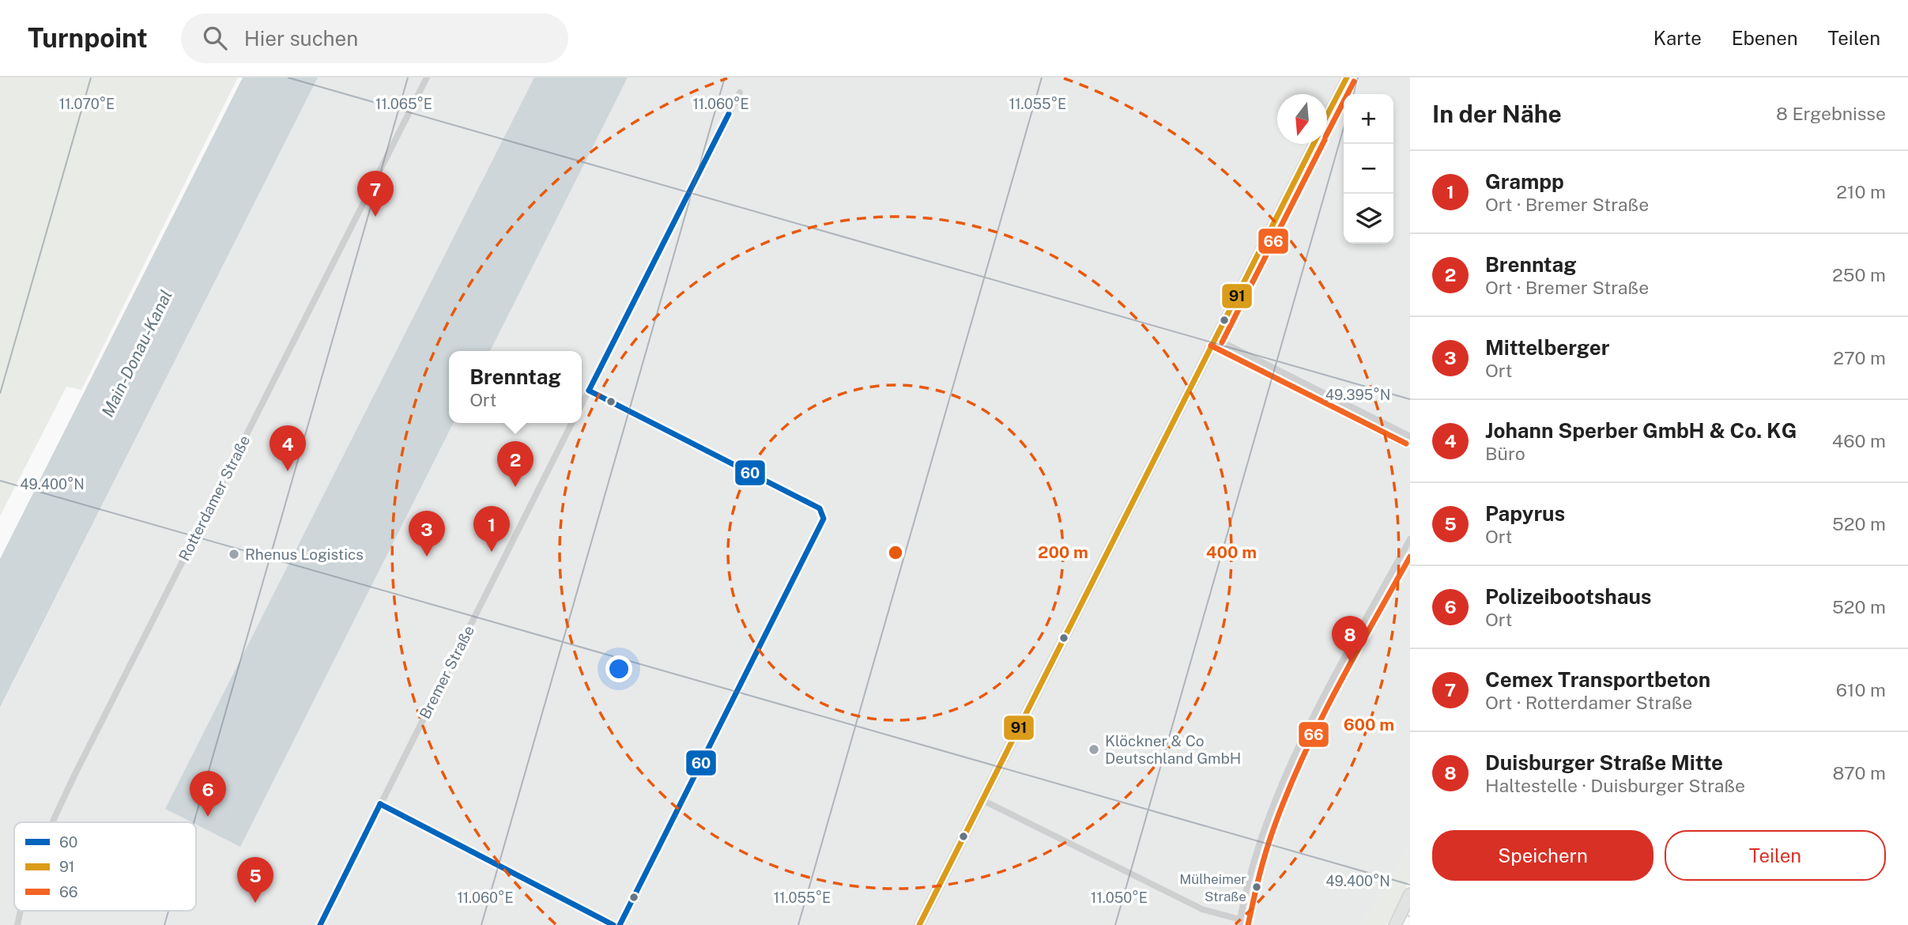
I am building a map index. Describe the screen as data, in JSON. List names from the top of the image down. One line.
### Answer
{"streets":{"street":["Rotterdamer Straße","Bremer Straße"]},"water":["Main-Donau-Kanal"],"places":["Rhenus Logistics","Klöckner & Co Deutschland GmbH","Mülheimer Straße"],"lines":["transit line 91","transit line 66","transit line 60"],"legend":["60","91","66"],"north":"bottom","page":{"header":"Turnpoint","search":"Hier suchen","nav":["Karte","Ebenen","Teilen"],"heading":["In der Nähe","8 Ergebnisse"],"map_buttons":["+","−"],"list":[{"mark":"1","name":"Grampp","note":"Ort · Bremer Straße","value":"210 m"},{"mark":"2","name":"Brenntag","note":"Ort · Bremer Straße","value":"250 m"},{"mark":"3","name":"Mittelberger","note":"Ort","value":"270 m"},{"mark":"4","name":"Johann Sperber GmbH & Co. KG","note":"Büro","value":"460 m"},{"mark":"5","name":"Papyrus","note":"Ort","value":"520 m"},{"mark":"6","name":"Polizeibootshaus","note":"Ort","value":"520 m"},{"mark":"7","name":"Cemex Transportbeton","note":"Ort · Rotterdamer Straße","value":"610 m"},{"mark":"8","name":"Duisburger Straße Mitte","note":"Haltestelle · Duisburger Straße","value":"870 m"}],"pins":["7","4","2","1","3","8","6","5"],"popup":["Brenntag","Ort"],"buttons":["Speichern","Teilen"]},"coordinates":["11.070°E","11.065°E","11.060°E","11.055°E","49.395°N","49.400°N","11.050°E"],"rings":["200 m","400 m","600 m"]}
